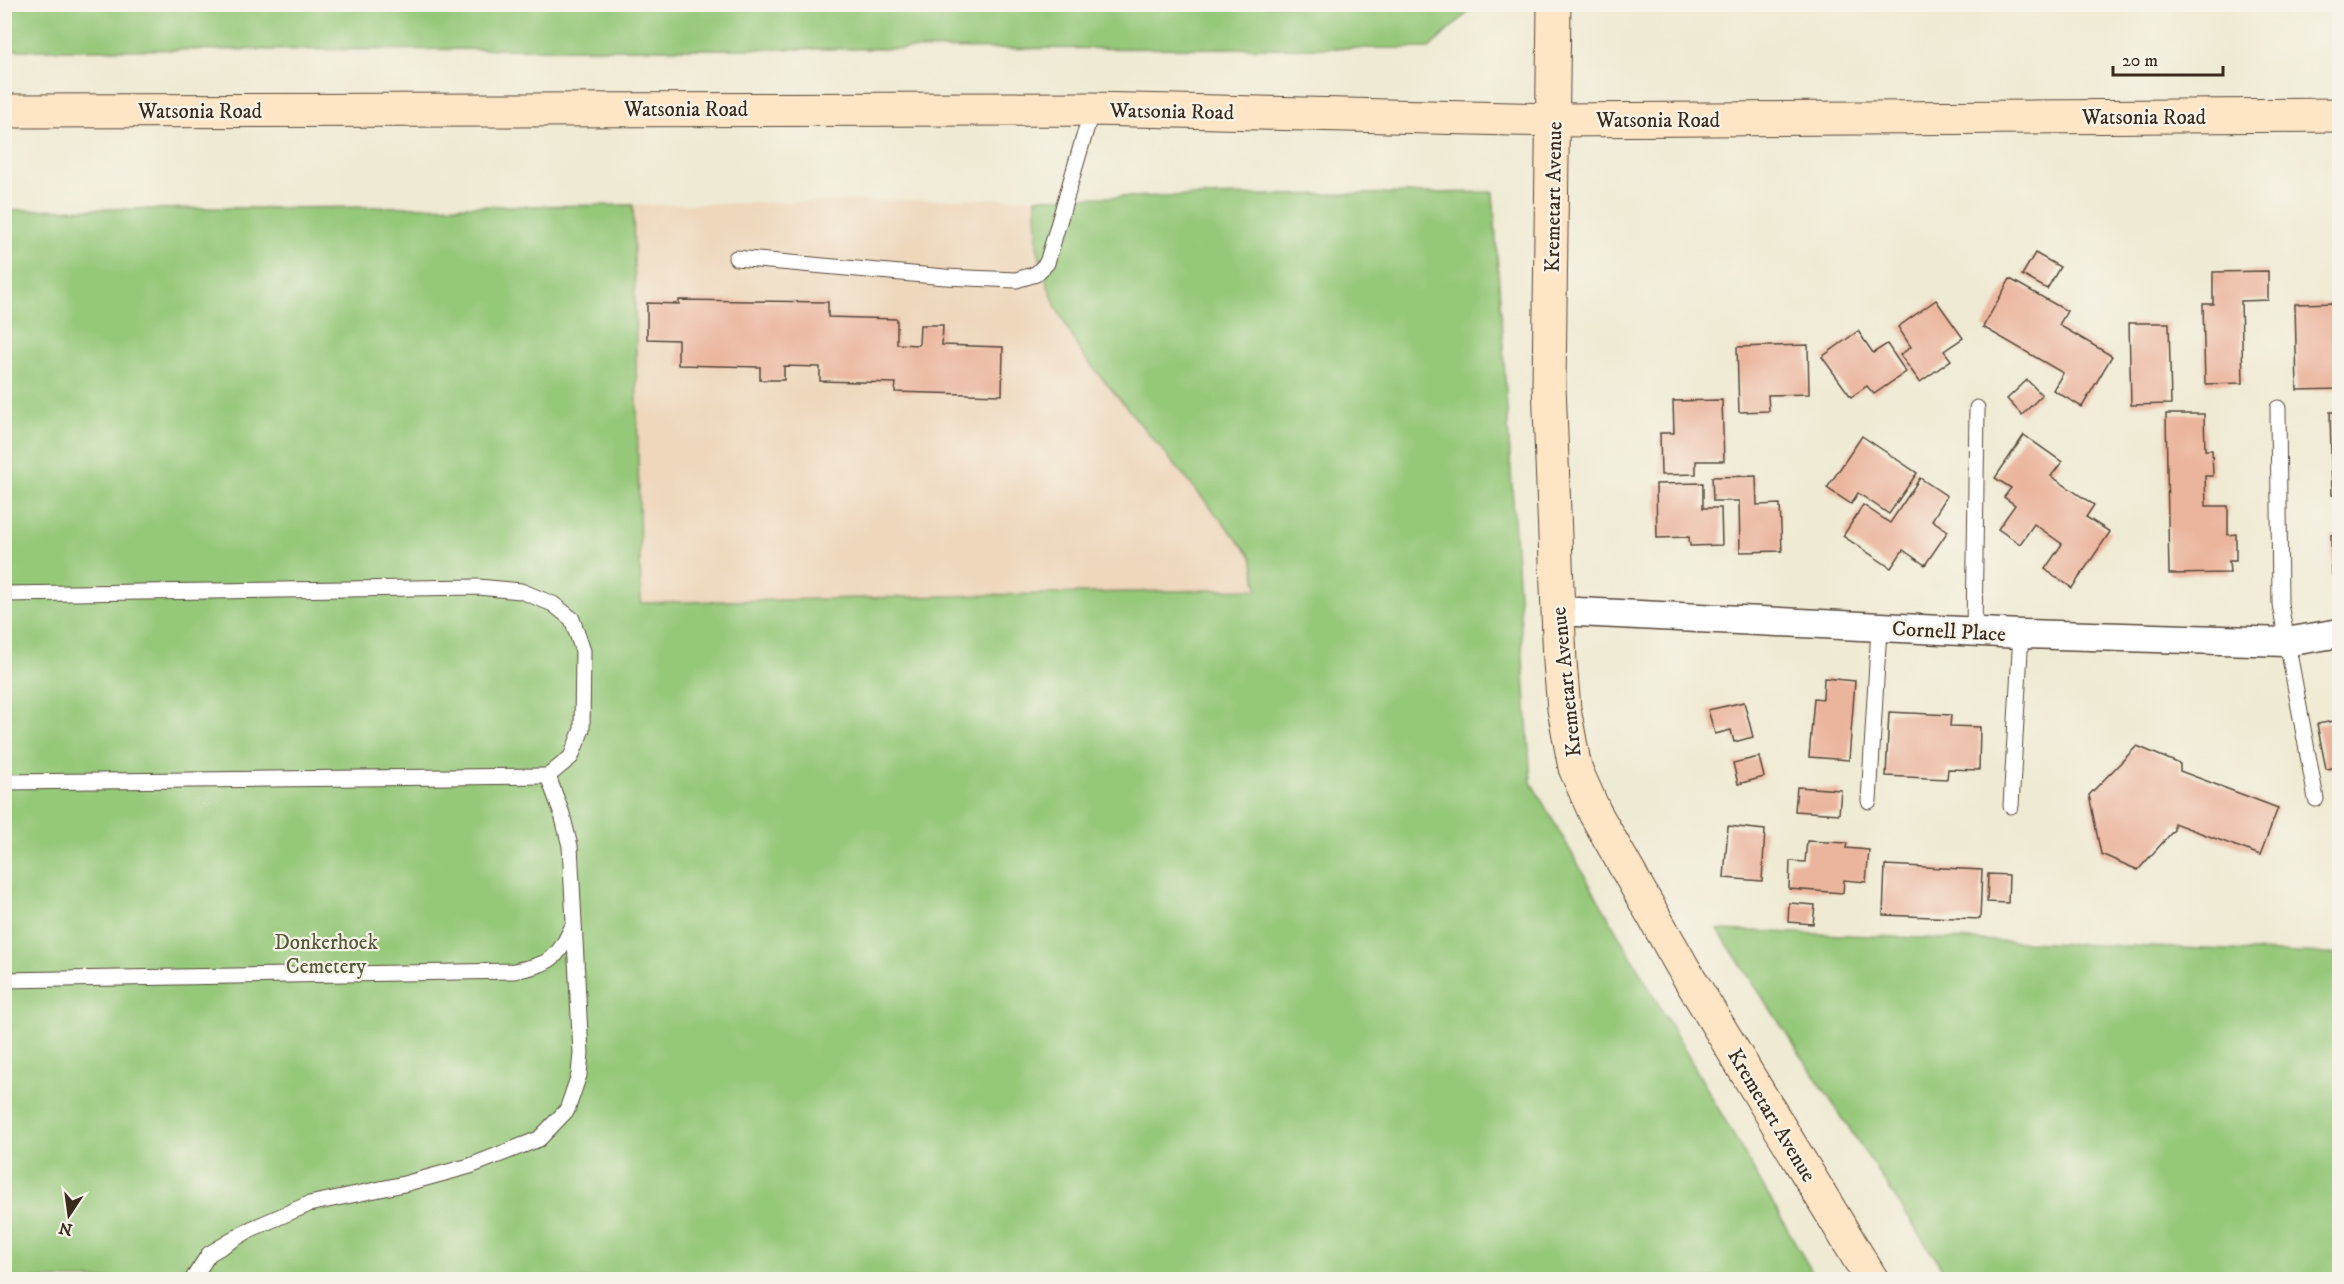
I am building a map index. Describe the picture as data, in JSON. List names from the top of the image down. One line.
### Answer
{"streets":{"main road":["Watsonia Road","Kremetart Avenue"],"street":["Cornell Place"]},"crossings":[["Watsonia Road","Kremetart Avenue"],["Kremetart Avenue","Cornell Place"]],"parks":["Donkerhoek Cemetery"],"scale_bar":"20 m","north":"bottom"}
